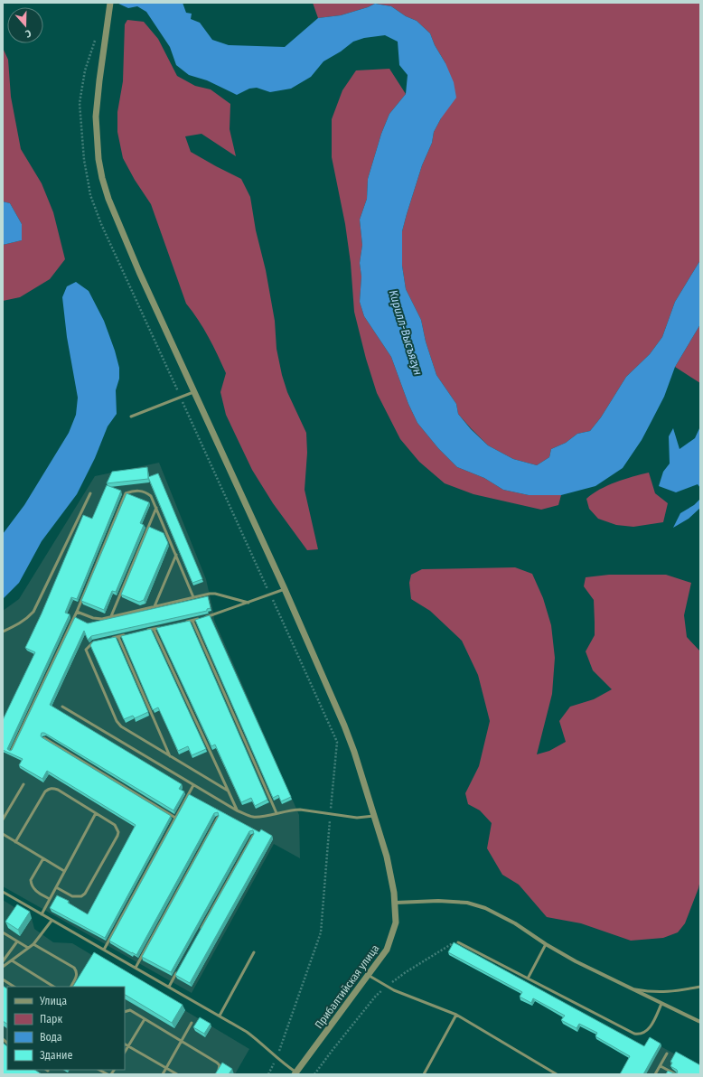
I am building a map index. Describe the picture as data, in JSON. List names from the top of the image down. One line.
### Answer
{"streets":{"street":["Прибалтийская улица"]},"water":["Кирилл-Высъягун"],"legend":["Улица","Парк","Вода","Здание"],"north":"bottom"}
